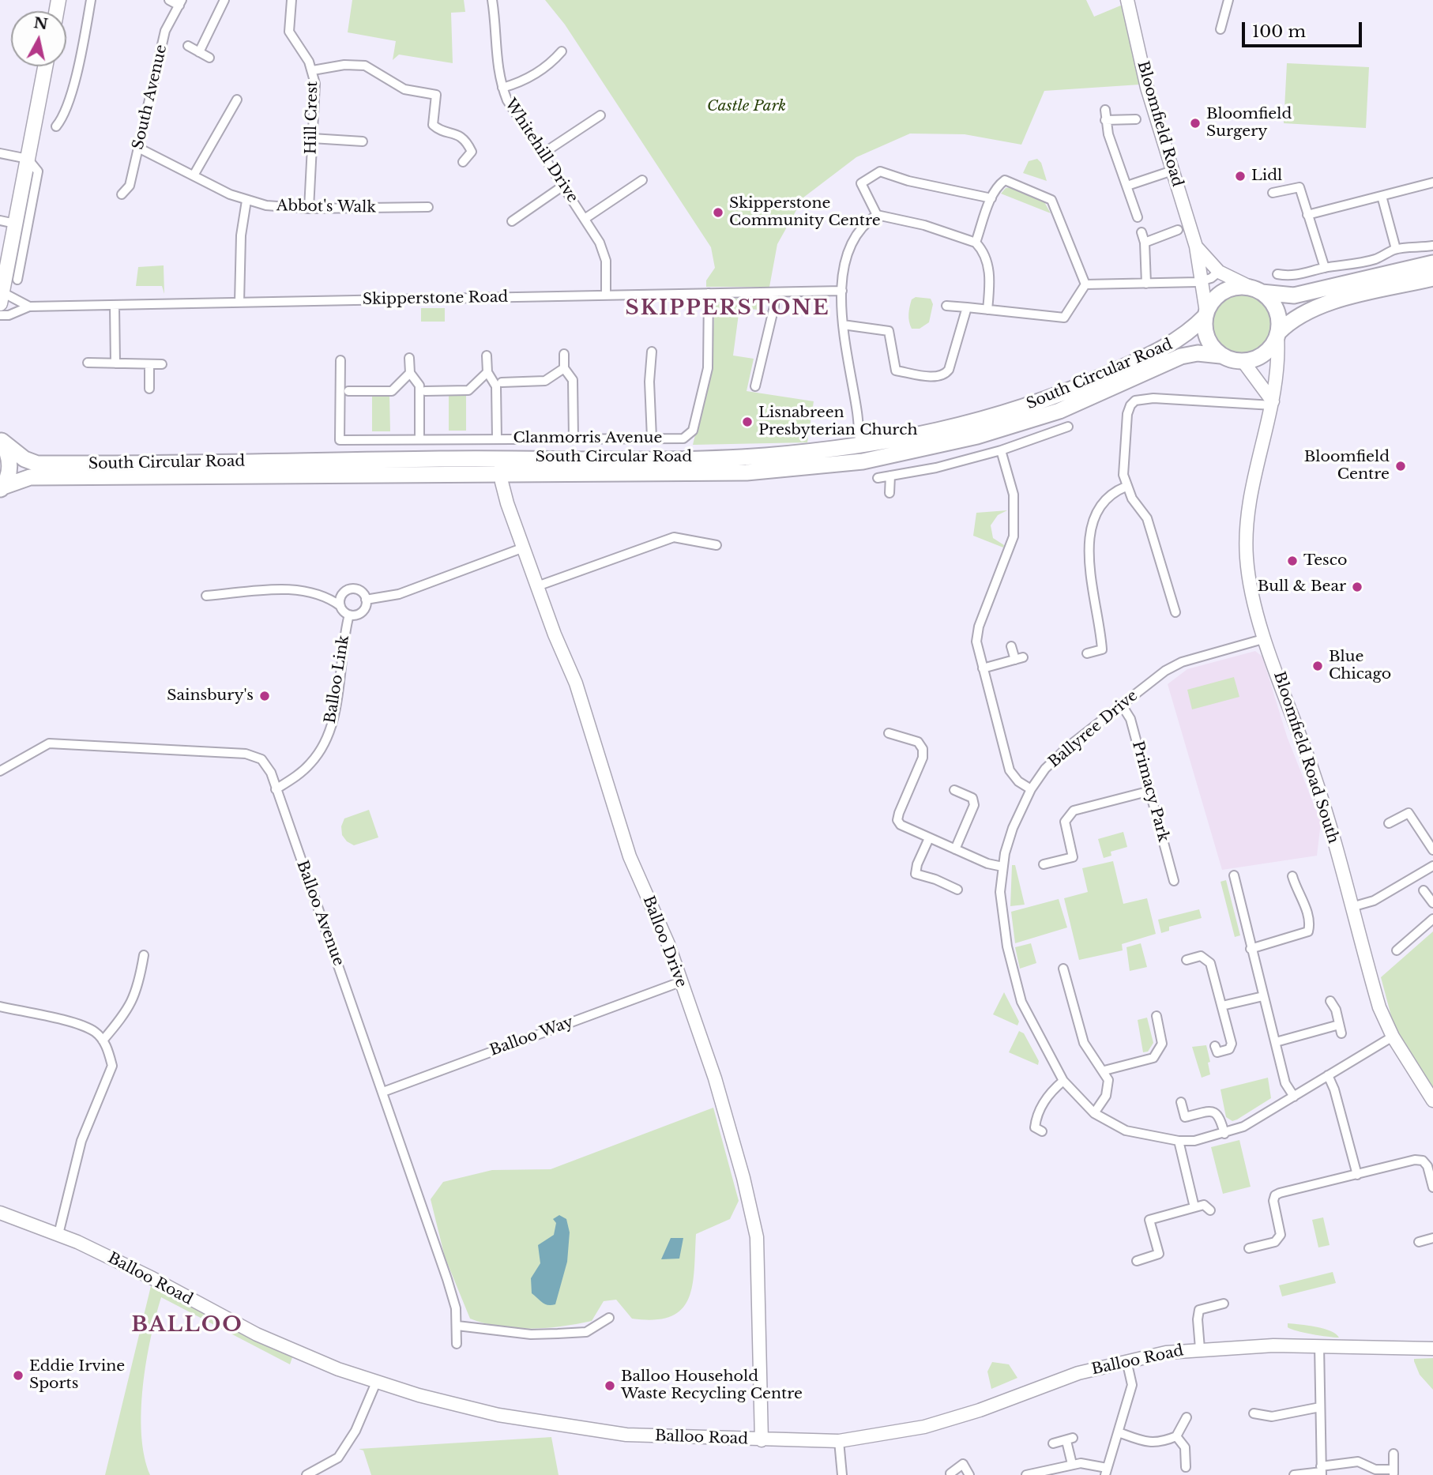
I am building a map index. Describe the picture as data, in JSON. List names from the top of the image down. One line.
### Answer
{"streets":{"highway":["South Circular Road"],"street":["South Avenue","Hill Crest","Bloomfield Road","Whitehill Drive","Abbot's Walk","Skipperstone Road","Clanmorris Avenue","Balloo Link","Ballyree Drive","Bloomfield Road South","Primacy Park","Balloo Avenue","Balloo Drive","Balloo Way","Balloo Road"]},"crossings":[["South Avenue","Abbot's Walk"],["Hill Crest","Abbot's Walk"],["Bloomfield Road","South Circular Road"],["Bloomfield Road","Bloomfield Road South"],["Whitehill Drive","Skipperstone Road"],["Skipperstone Road","Clanmorris Avenue"],["South Circular Road","Bloomfield Road South"],["South Circular Road","Balloo Drive"],["Balloo Link","Balloo Avenue"],["Ballyree Drive","Bloomfield Road South"],["Ballyree Drive","Primacy Park"],["Balloo Avenue","Balloo Way"],["Balloo Drive","Balloo Way"],["Balloo Drive","Balloo Road"]],"districts":["SKIPPERSTONE","BALLOO"],"parks":["Castle Park"],"places":["Bloomfield Surgery","Lidl","Skipperstone Community Centre","Lisnabreen Presbyterian Church","Bloomfield Centre","Tesco","Bull & Bear","Blue Chicago","Sainsbury's","Eddie Irvine Sports","Balloo Household Waste Recycling Centre"],"scale_bar":"100 m","north":"top"}
